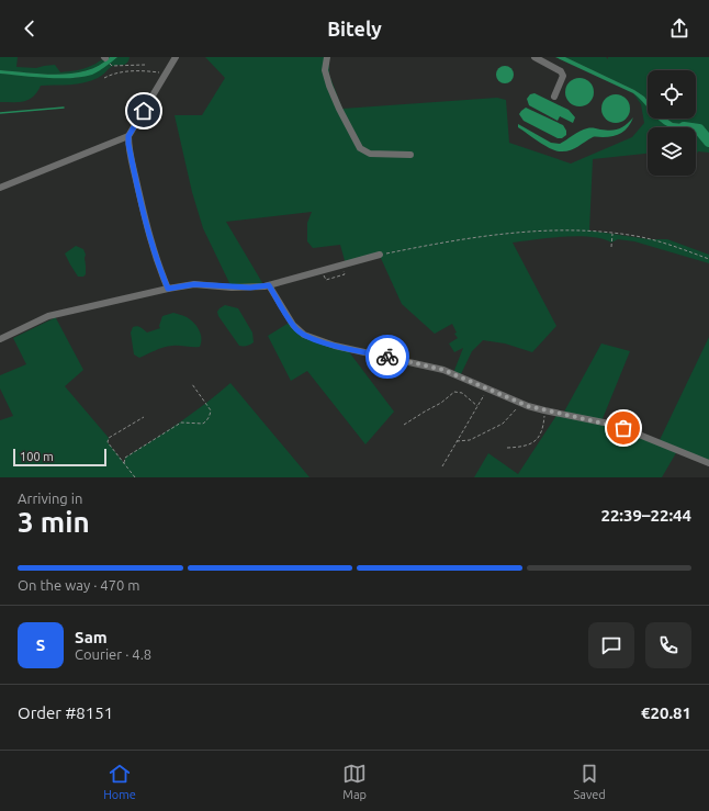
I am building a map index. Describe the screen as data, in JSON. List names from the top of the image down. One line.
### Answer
{"scale_bar":"100 m","page":{"header":"Bitely","scale":"100 m","heading":["3 min","Arriving in","22:39–22:44"],"panel":["Sam","Courier · 4.8","Order #8151","€20.81"],"bar":"On the way · 470 m","round":"S","tabs":["Home","Map","Saved"]}}
